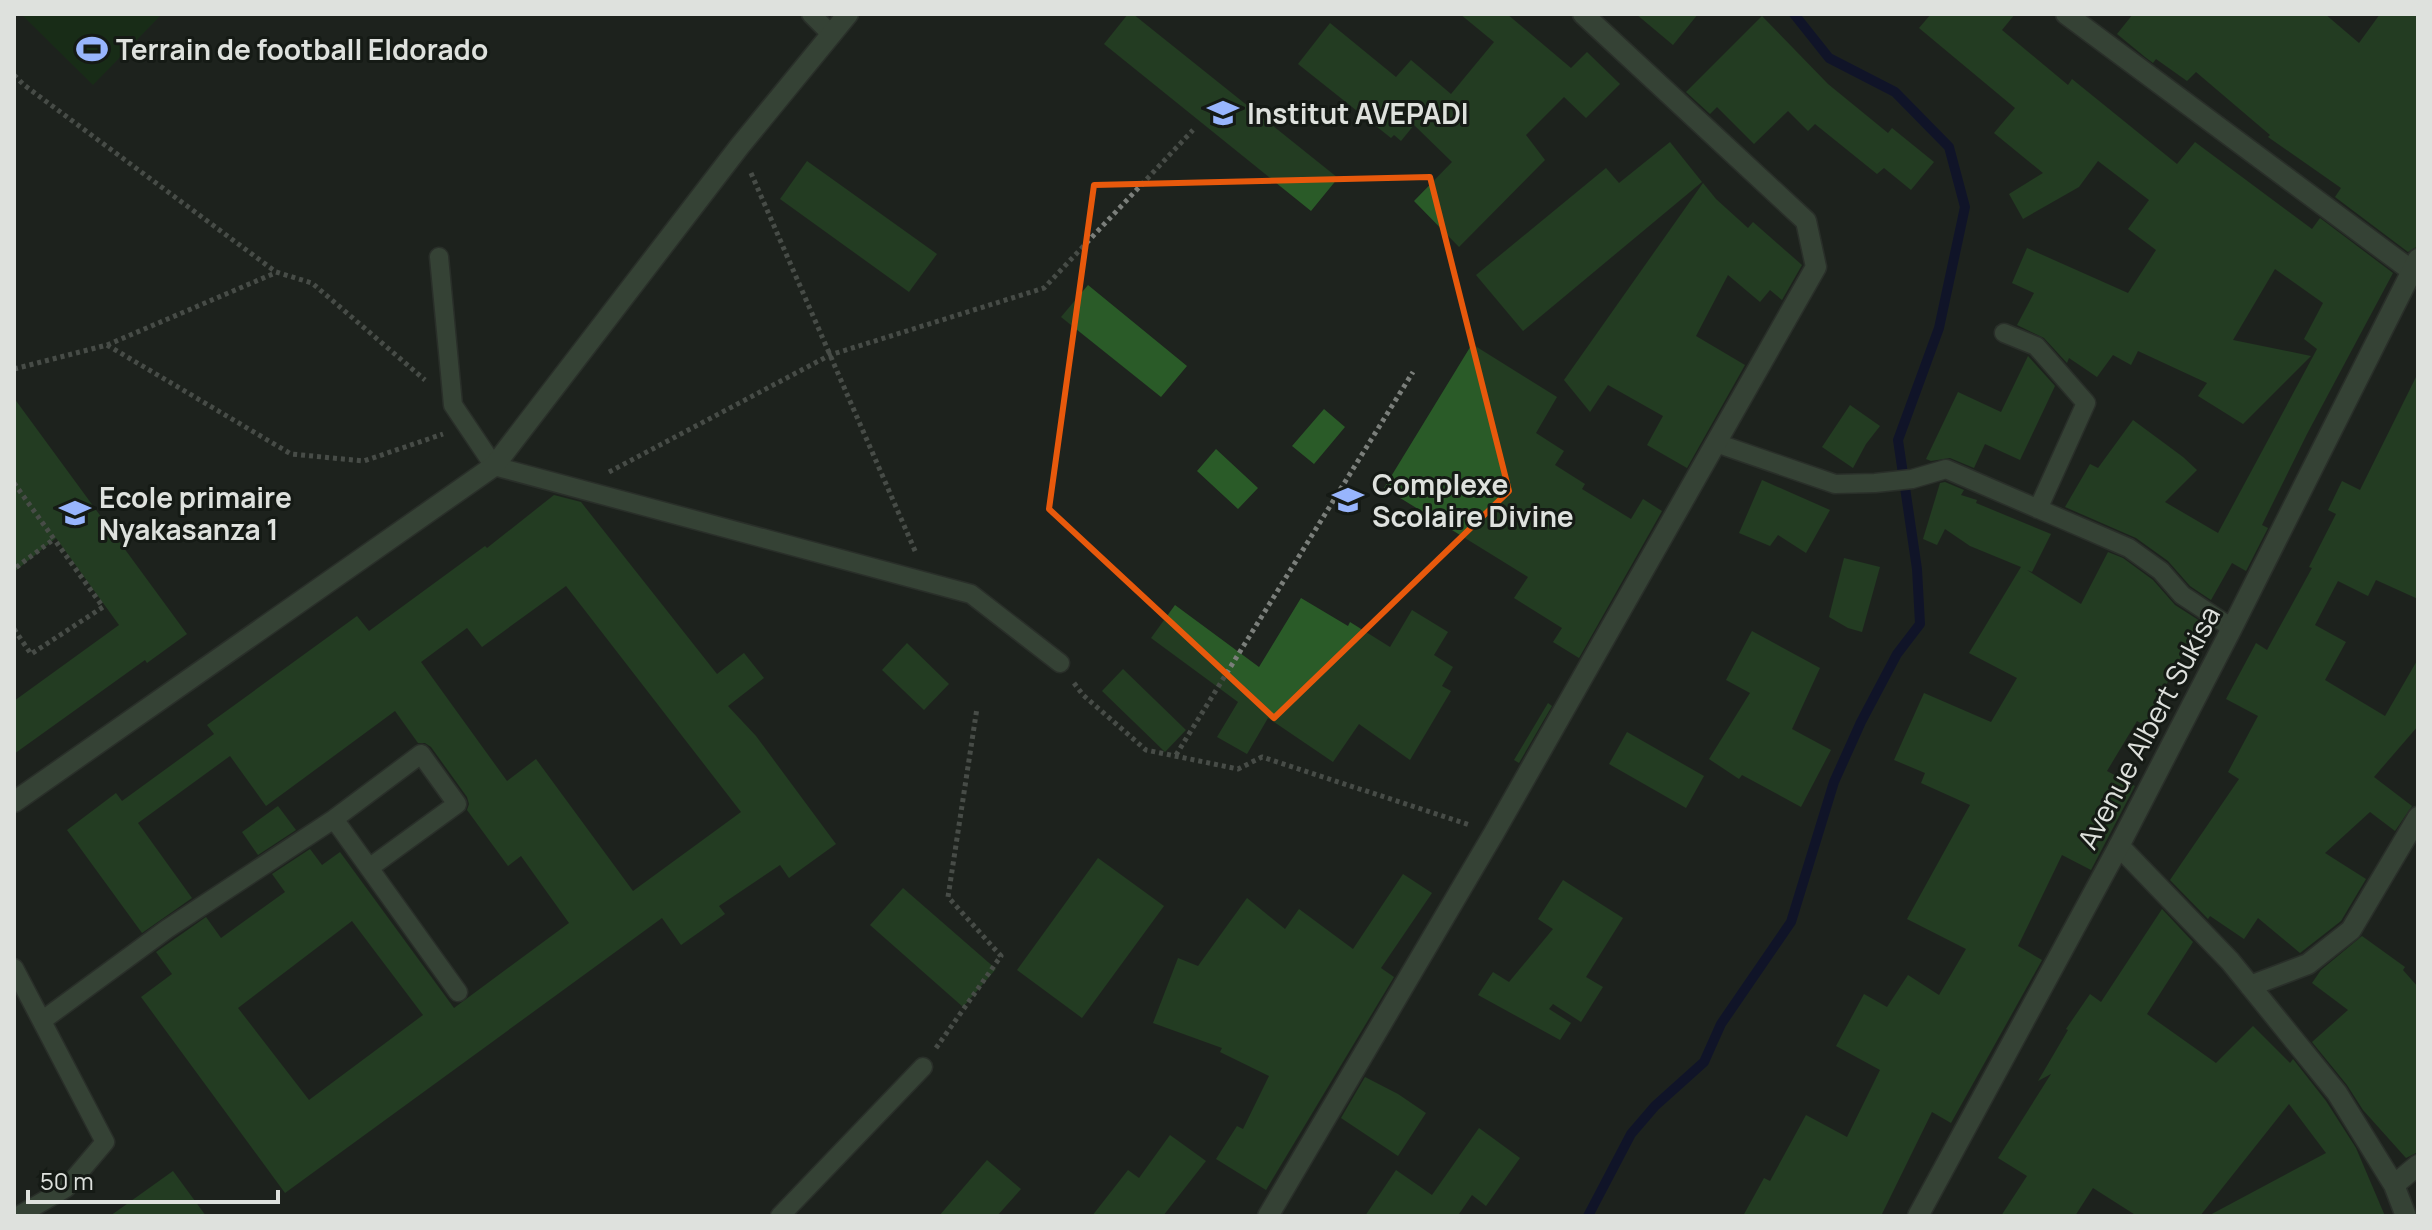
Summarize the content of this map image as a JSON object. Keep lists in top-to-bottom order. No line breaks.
{"streets":{"street":["Avenue Albert Sukisa"]},"places":{"sports":["Terrain de football Eldorado"],"school or university":["Institut AVEPADI","Complexe Scolaire Divine","Ecole primaire Nyakasanza 1"]},"scale_bar":"50 m"}
